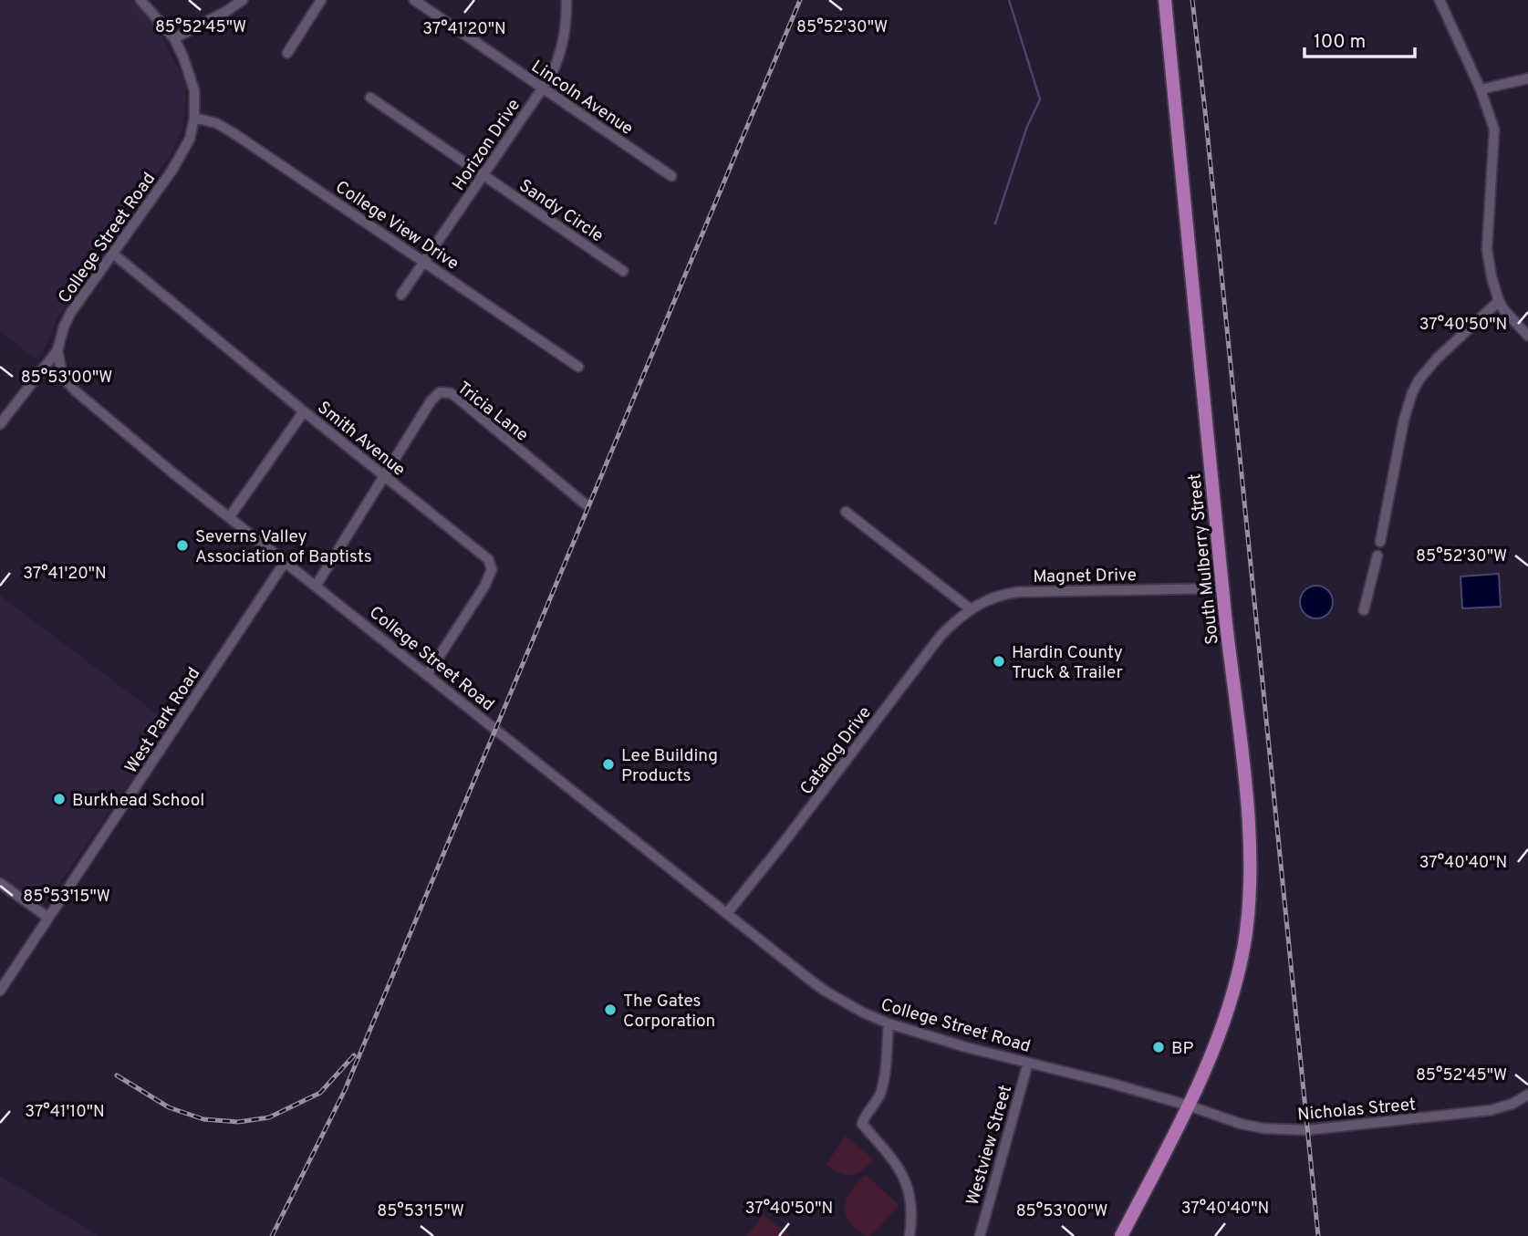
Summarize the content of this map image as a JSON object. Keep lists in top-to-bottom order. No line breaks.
{"streets":{"main road":["South Mulberry Street"],"street":["Lincoln Avenue","Horizon Drive","Sandy Circle","College View Drive","College Street Road","Tricia Lane","Smith Avenue","Magnet Drive","West Park Road","Catalog Drive","Nicholas Street","Westview Street"]},"crossings":[["Lincoln Avenue","Horizon Drive"],["Horizon Drive","Sandy Circle"],["Horizon Drive","College View Drive"],["College View Drive","College Street Road"],["College Street Road","Tricia Lane"],["College Street Road","Smith Avenue"],["College Street Road","South Mulberry Street"],["College Street Road","West Park Road"],["College Street Road","Catalog Drive"],["College Street Road","Nicholas Street"],["College Street Road","Westview Street"],["Tricia Lane","Smith Avenue"],["South Mulberry Street","Magnet Drive"],["South Mulberry Street","Nicholas Street"],["Magnet Drive","Catalog Drive"]],"places":["Severns Valley Association of Baptists","Hardin County Truck & Trailer","Lee Building Products","Burkhead School","The Gates Corporation","BP"],"scale_bar":"100 m","coordinates":["85°52'45\"W","85°52'30\"W","37°41'20\"N","37°40'50\"N","85°53'00\"W","37°40'40\"N","85°53'15\"W","37°41'10\"N"]}
